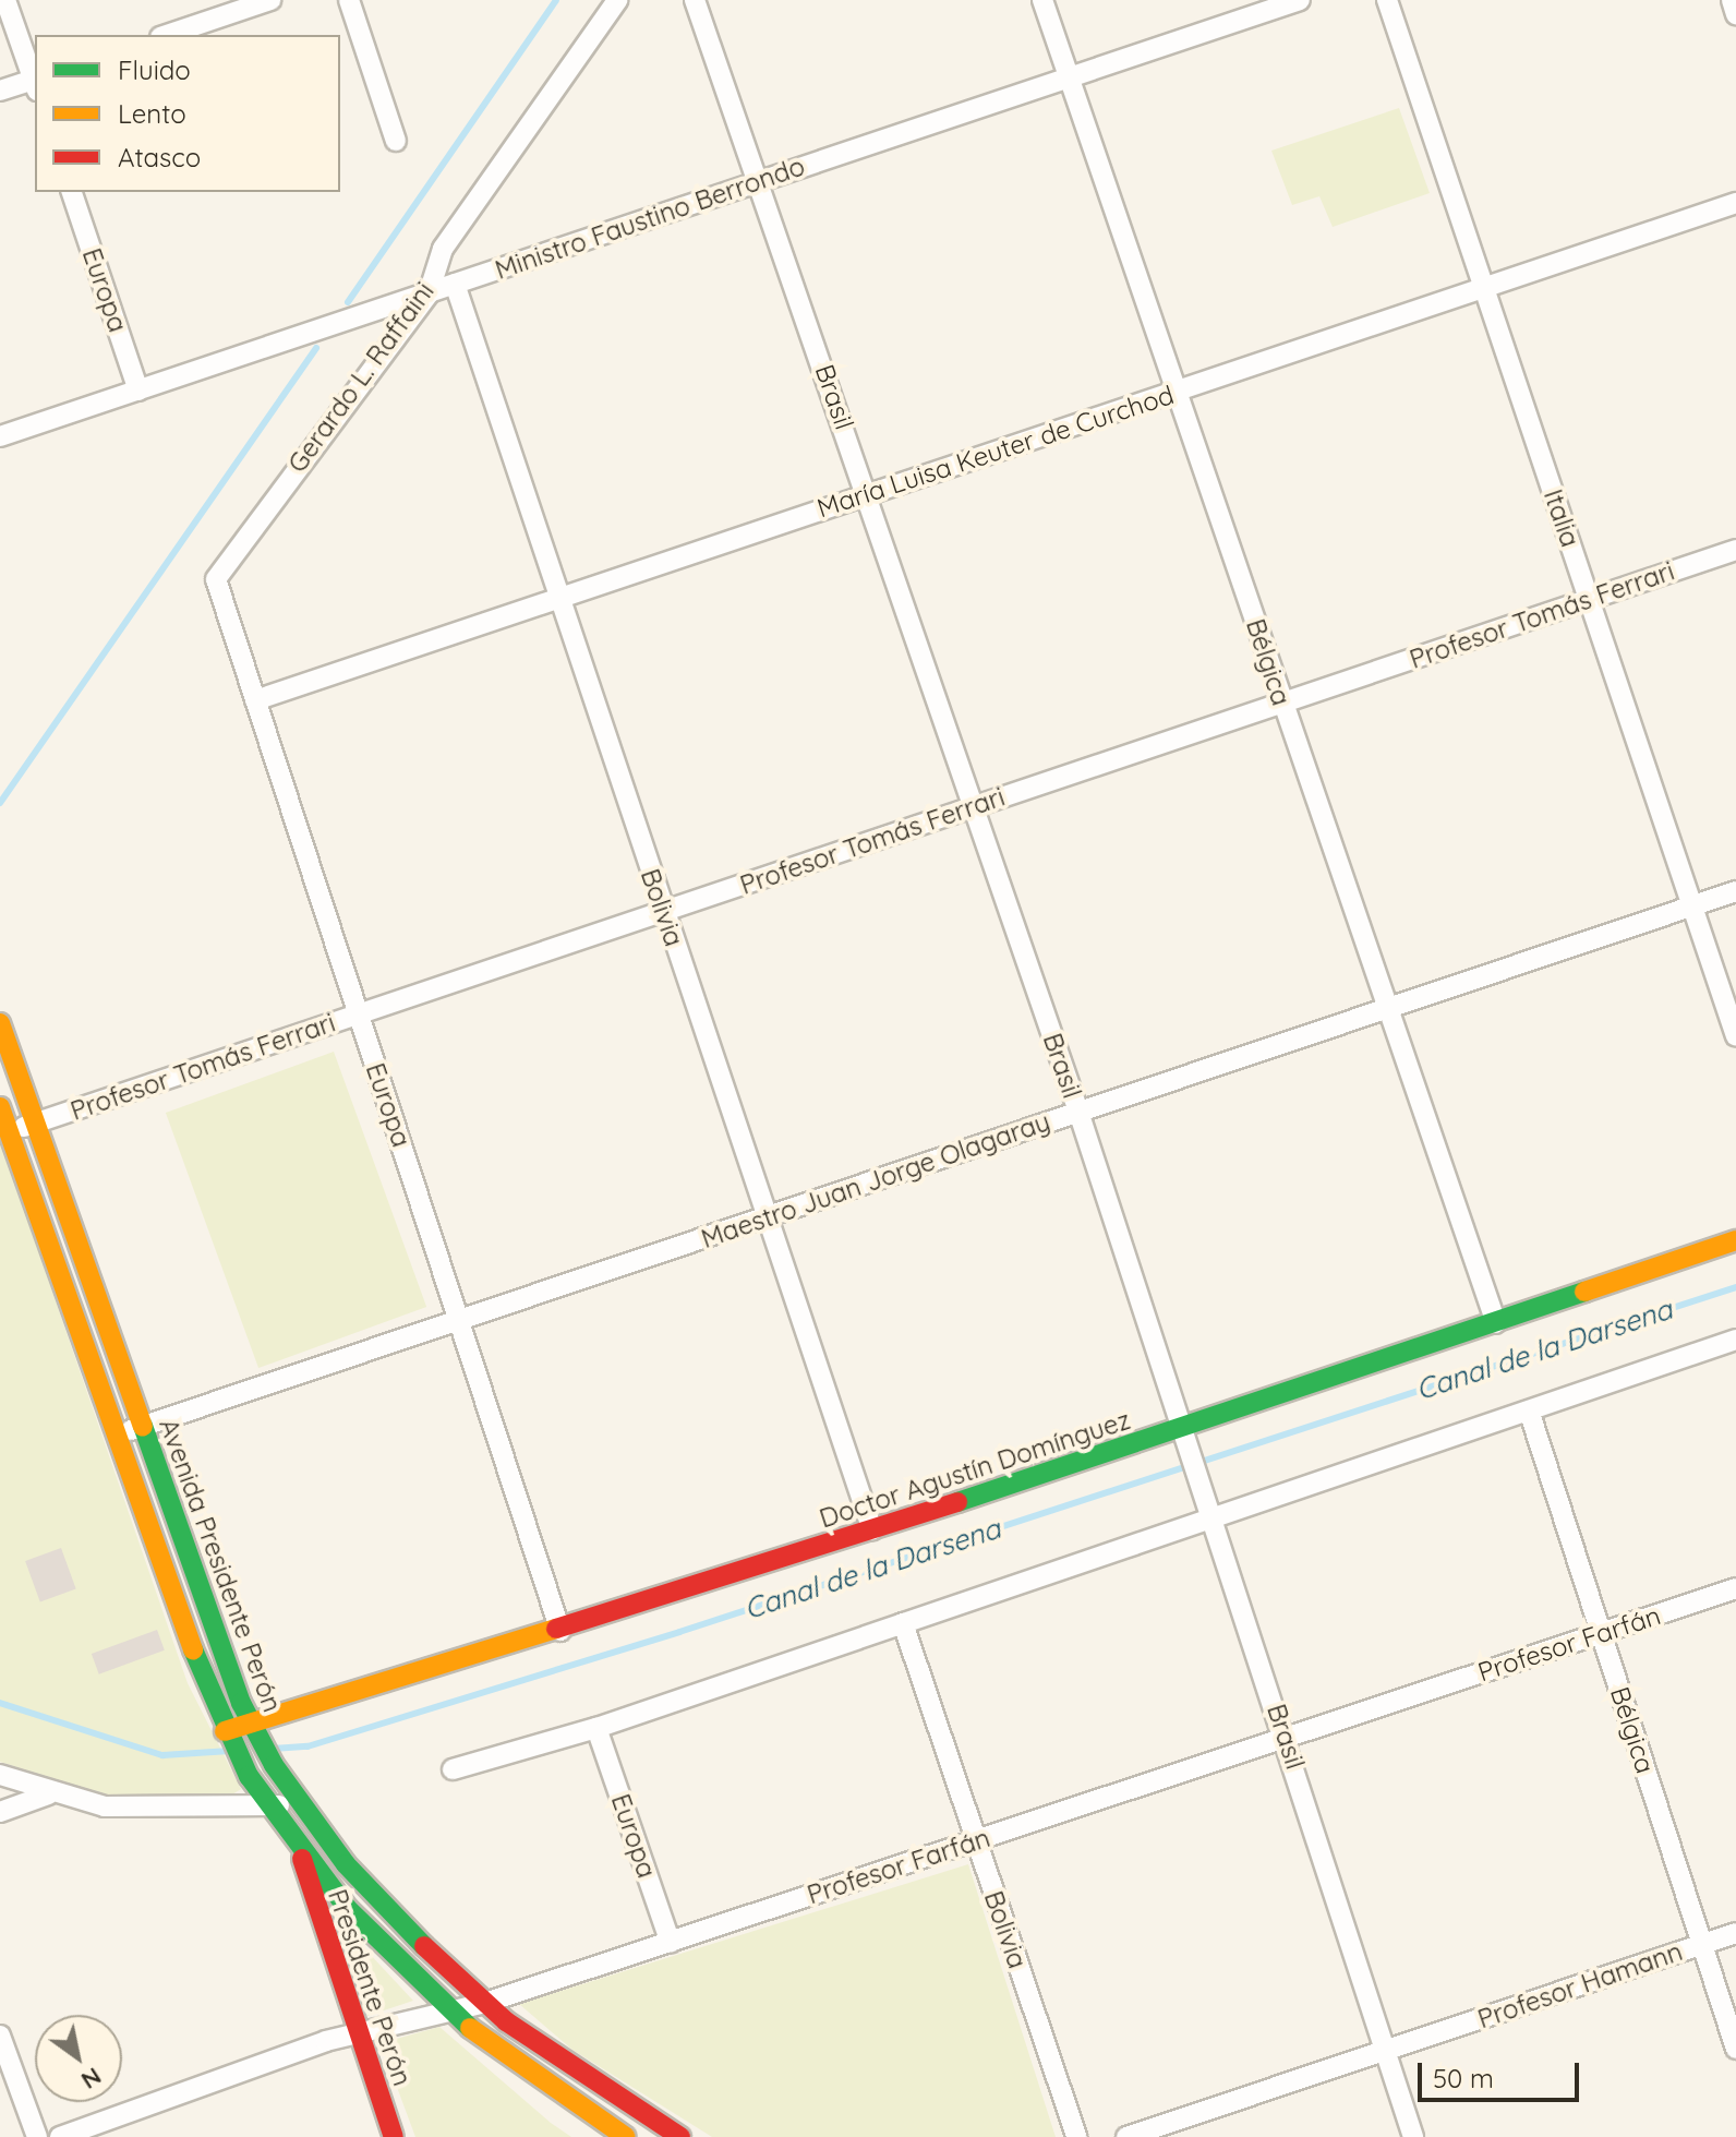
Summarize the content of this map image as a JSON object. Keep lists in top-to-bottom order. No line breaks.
{"streets":{"main road":["Doctor Agustín Domínguez","Avenida Presidente Perón","Presidente Perón"],"street":["Ministro Faustino Berrondo","Europa","Gerardo L. Raffaini","Brasil","María Luisa Keuter de Curchod","Italia","Profesor Tomás Ferrari","Bélgica","Bolivia","Maestro Juan Jorge Olagaray","Profesor Farfán","Profesor Hamann"]},"crossings":[["Ministro Faustino Berrondo","Europa"],["Ministro Faustino Berrondo","Gerardo L. Raffaini"],["Ministro Faustino Berrondo","Brasil"],["Ministro Faustino Berrondo","Bélgica"],["Ministro Faustino Berrondo","Bolivia"],["Europa","Gerardo L. Raffaini"],["Europa","María Luisa Keuter de Curchod"],["Europa","Profesor Tomás Ferrari"],["Europa","Maestro Juan Jorge Olagaray"],["Europa","Doctor Agustín Domínguez"],["Europa","Profesor Farfán"],["Brasil","María Luisa Keuter de Curchod"],["Brasil","Profesor Tomás Ferrari"],["Brasil","Maestro Juan Jorge Olagaray"],["Brasil","Doctor Agustín Domínguez"],["Brasil","Profesor Farfán"],["Brasil","Profesor Hamann"],["María Luisa Keuter de Curchod","Italia"],["María Luisa Keuter de Curchod","Bélgica"],["María Luisa Keuter de Curchod","Bolivia"],["Italia","Profesor Tomás Ferrari"],["Italia","Maestro Juan Jorge Olagaray"],["Profesor Tomás Ferrari","Bélgica"],["Profesor Tomás Ferrari","Bolivia"],["Profesor Tomás Ferrari","Avenida Presidente Perón"],["Bélgica","Maestro Juan Jorge Olagaray"],["Bélgica","Doctor Agustín Domínguez"],["Bélgica","Profesor Farfán"],["Bélgica","Profesor Hamann"],["Bolivia","Maestro Juan Jorge Olagaray"],["Bolivia","Doctor Agustín Domínguez"],["Bolivia","Profesor Farfán"],["Maestro Juan Jorge Olagaray","Avenida Presidente Perón"],["Doctor Agustín Domínguez","Avenida Presidente Perón"],["Avenida Presidente Perón","Presidente Perón"],["Profesor Farfán","Presidente Perón"]],"water":["Canal de la Darsena"],"legend":["Fluido","Lento","Atasco"],"scale_bar":"50 m","north":"bottom right"}
